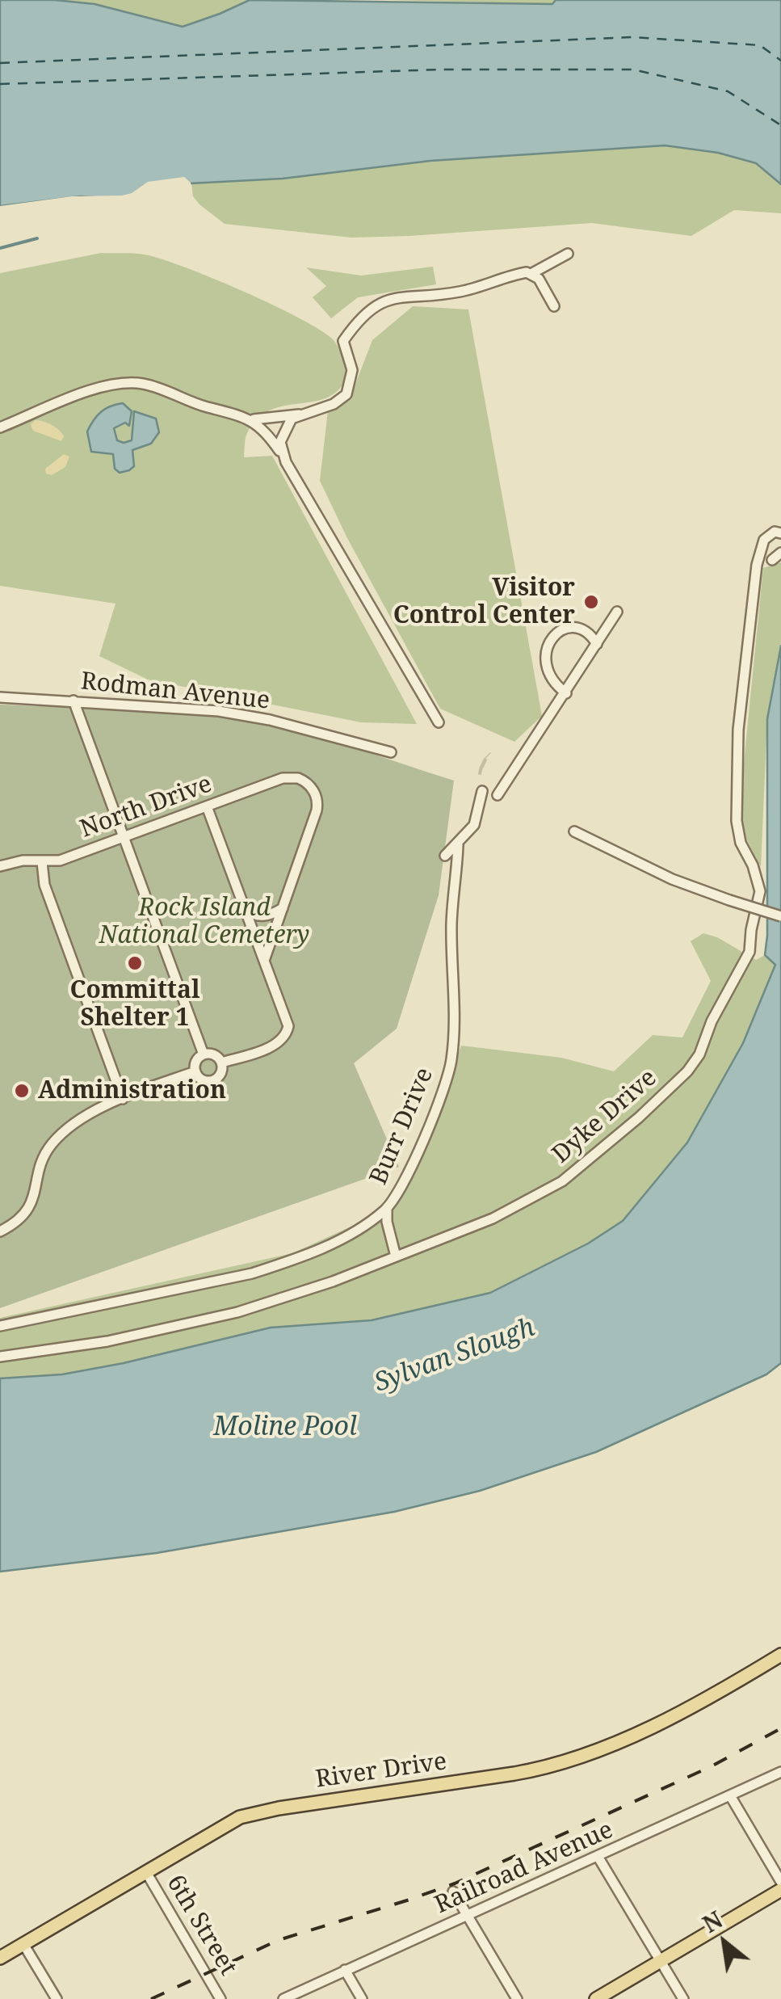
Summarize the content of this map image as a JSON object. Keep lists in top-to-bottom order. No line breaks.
{"streets":{"main road":["River Drive"],"street":["Rodman Avenue","North Drive","Dyke Drive","Burr Drive","Railroad Avenue","6th Street"]},"crossings":[["River Drive","6th Street"]],"water":["Sylvan Slough","Moline Pool"],"parks":["Rock Island National Cemetery"],"places":["Visitor Control Center","Committal Shelter 1","Administration"],"north":"top left"}
